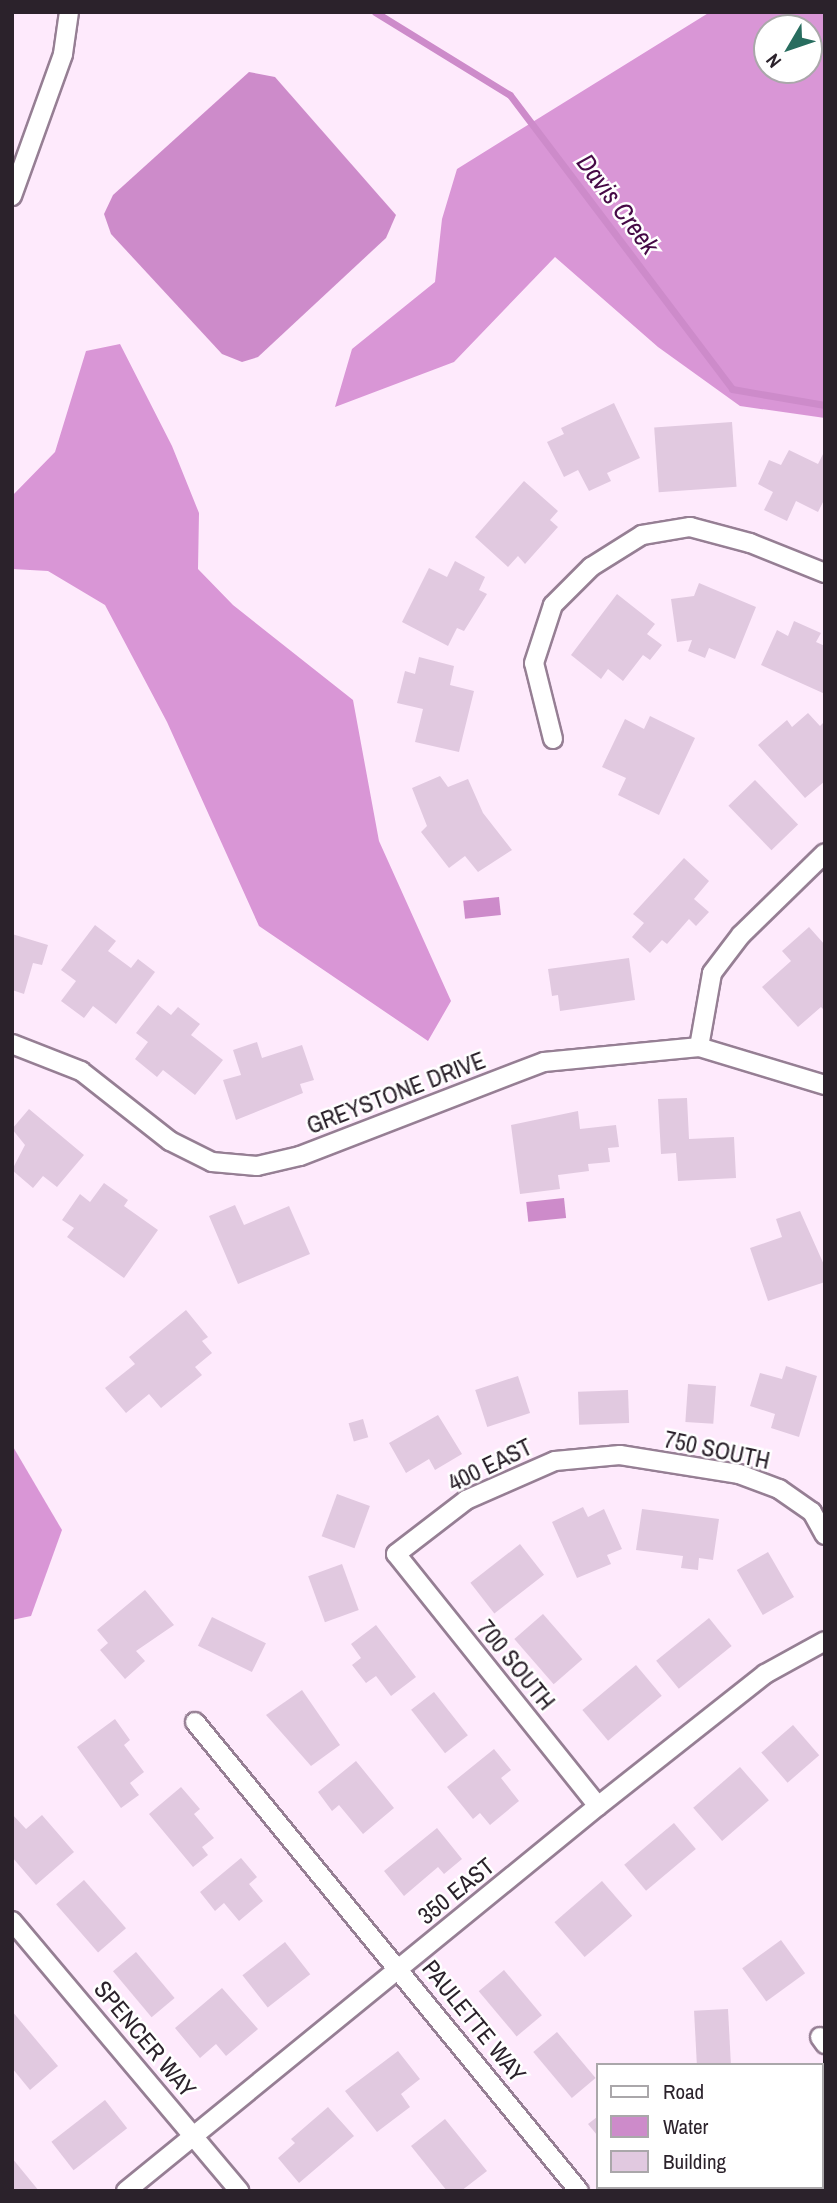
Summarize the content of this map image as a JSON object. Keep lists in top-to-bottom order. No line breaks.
{"streets":{"street":["GREYSTONE DRIVE","750 SOUTH","400 EAST","700 SOUTH","350 EAST","PAULETTE WAY","SPENCER WAY"]},"crossings":[["750 SOUTH","400 EAST"],["400 EAST","700 SOUTH"],["700 SOUTH","350 EAST"],["350 EAST","PAULETTE WAY"],["350 EAST","SPENCER WAY"]],"water":["Davis Creek"],"legend":["Road","Water","Building"],"north":"bottom left"}
